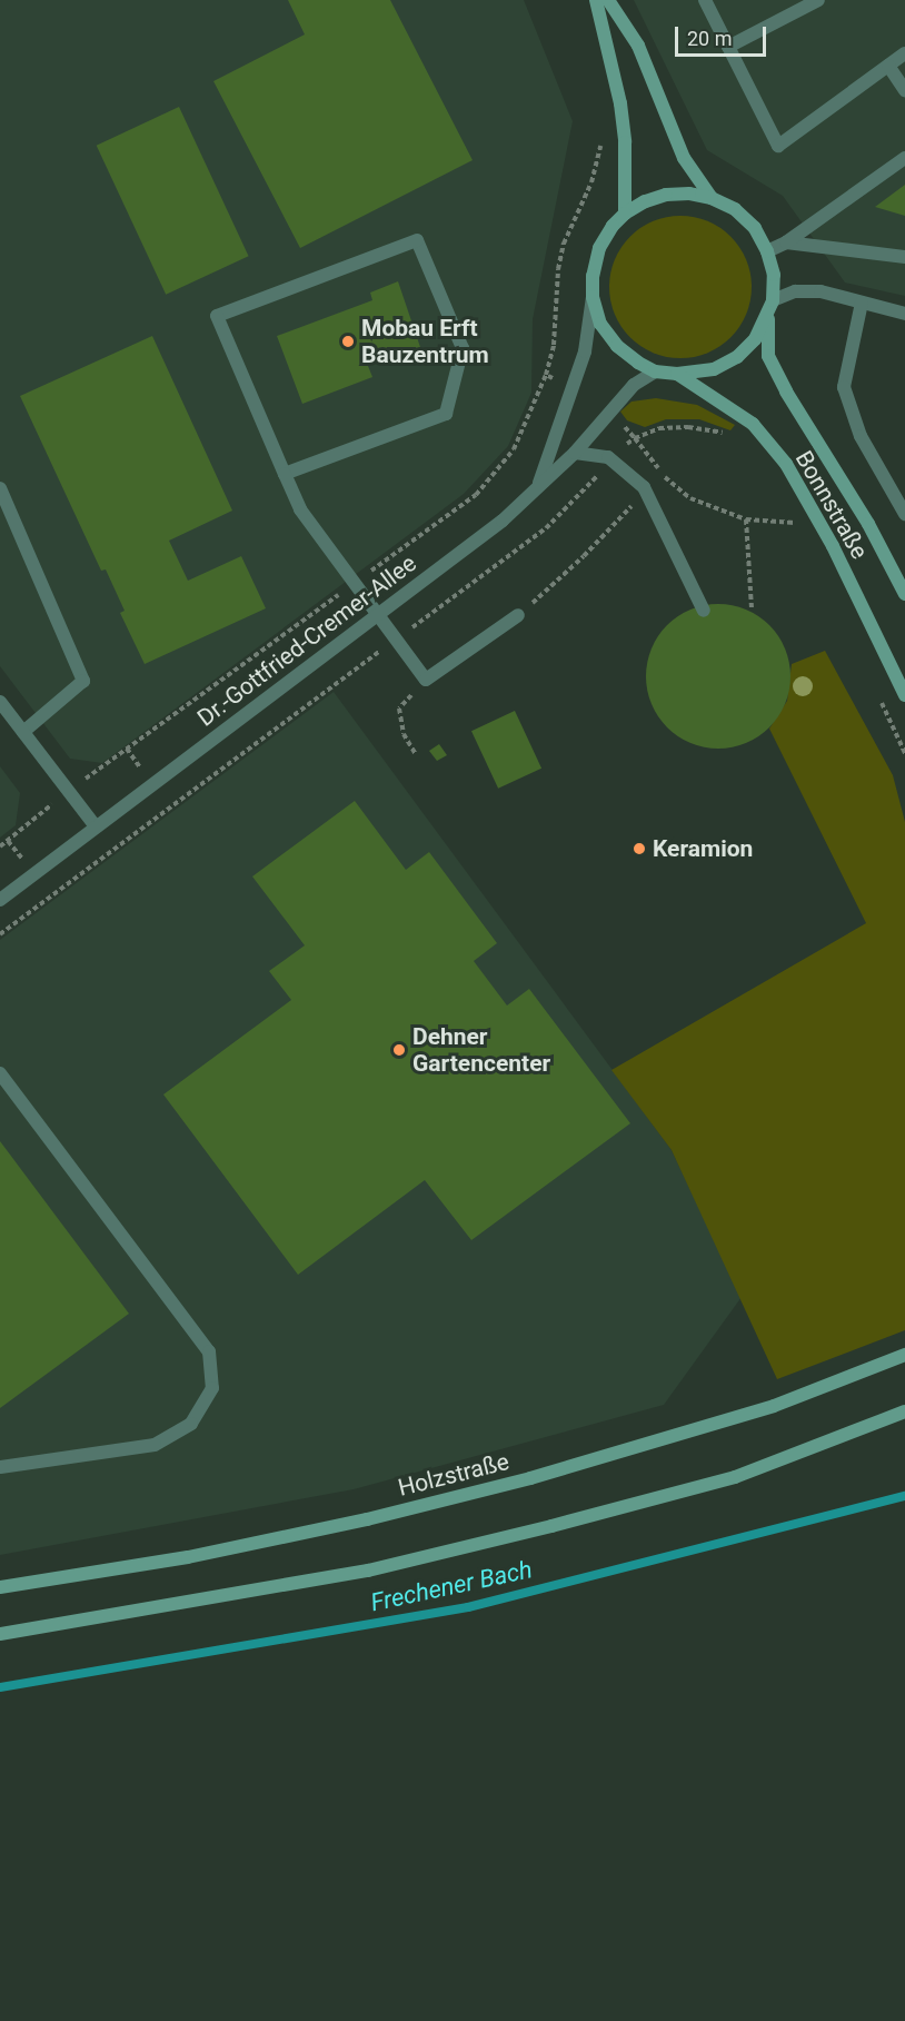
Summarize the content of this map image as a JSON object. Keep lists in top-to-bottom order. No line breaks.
{"streets":{"main road":["Bonnstraße","Holzstraße"],"street":["Dr.-Gottfried-Cremer-Allee"]},"crossings":[["Bonnstraße","Dr.-Gottfried-Cremer-Allee"]],"water":["Frechener Bach"],"places":["Mobau Erft Bauzentrum","Keramion","Dehner Gartencenter"],"scale_bar":"20 m"}
